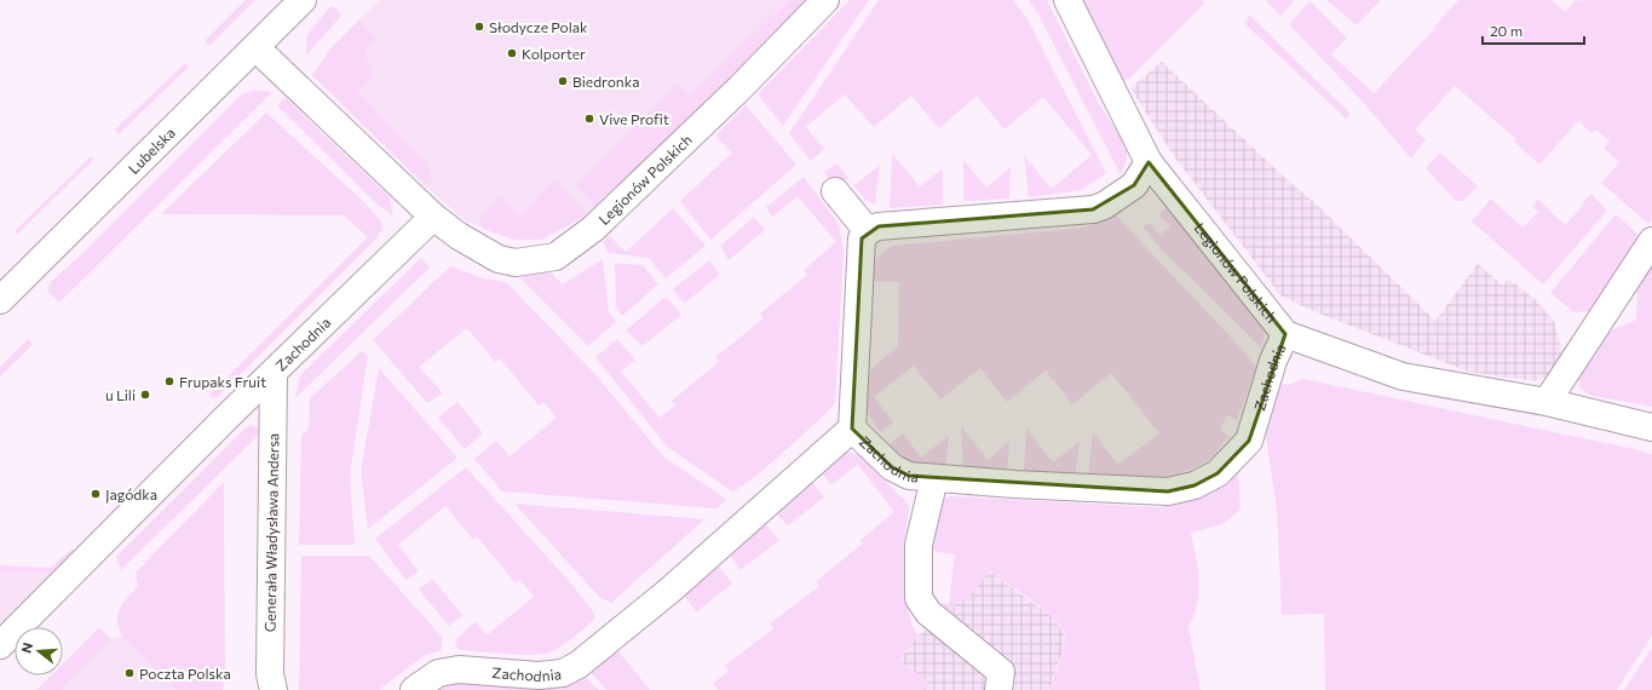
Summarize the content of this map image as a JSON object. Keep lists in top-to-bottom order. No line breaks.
{"streets":{"street":["Lubelska","Legionów Polskich","Zachodnia","Generała Władysława Andersa"]},"crossings":[["Legionów Polskich","Zachodnia"],["Zachodnia","Generała Władysława Andersa"]],"places":["Słodycze Polak","Kolporter","Biedronka","Vive Profit","Frupaks Fruit","u Lili","Jagódka","Poczta Polska"],"scale_bar":"20 m","north":"left"}
